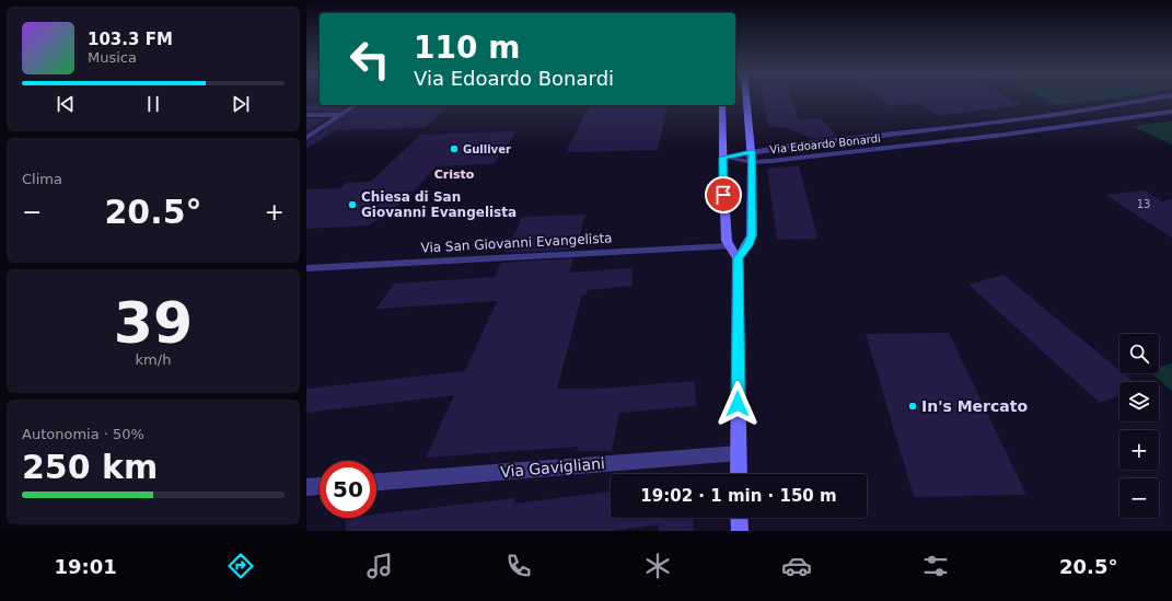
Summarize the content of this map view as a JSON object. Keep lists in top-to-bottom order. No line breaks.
{"streets":{"street":["Via Edoardo Bonardi","Via San Giovanni Evangelista","Via Gavigliani"]},"districts":["Cristo"],"places":["Gulliver","Chiesa di San Giovanni Evangelista","In's Mercato"],"house_numbers":["13"],"page":{"turn":["110 m","Via Edoardo Bonardi"],"song":["103.3 FM","Musica"],"tile":["Clima",["39","km/h"],["Autonomia · 50%","250 km"]],"heat":["−","20.5°","+"],"map_buttons":["+","−"],"limit":"50","trip":"19:02 · 1 min · 150 m","tabs":["19:01","20.5°"]}}
